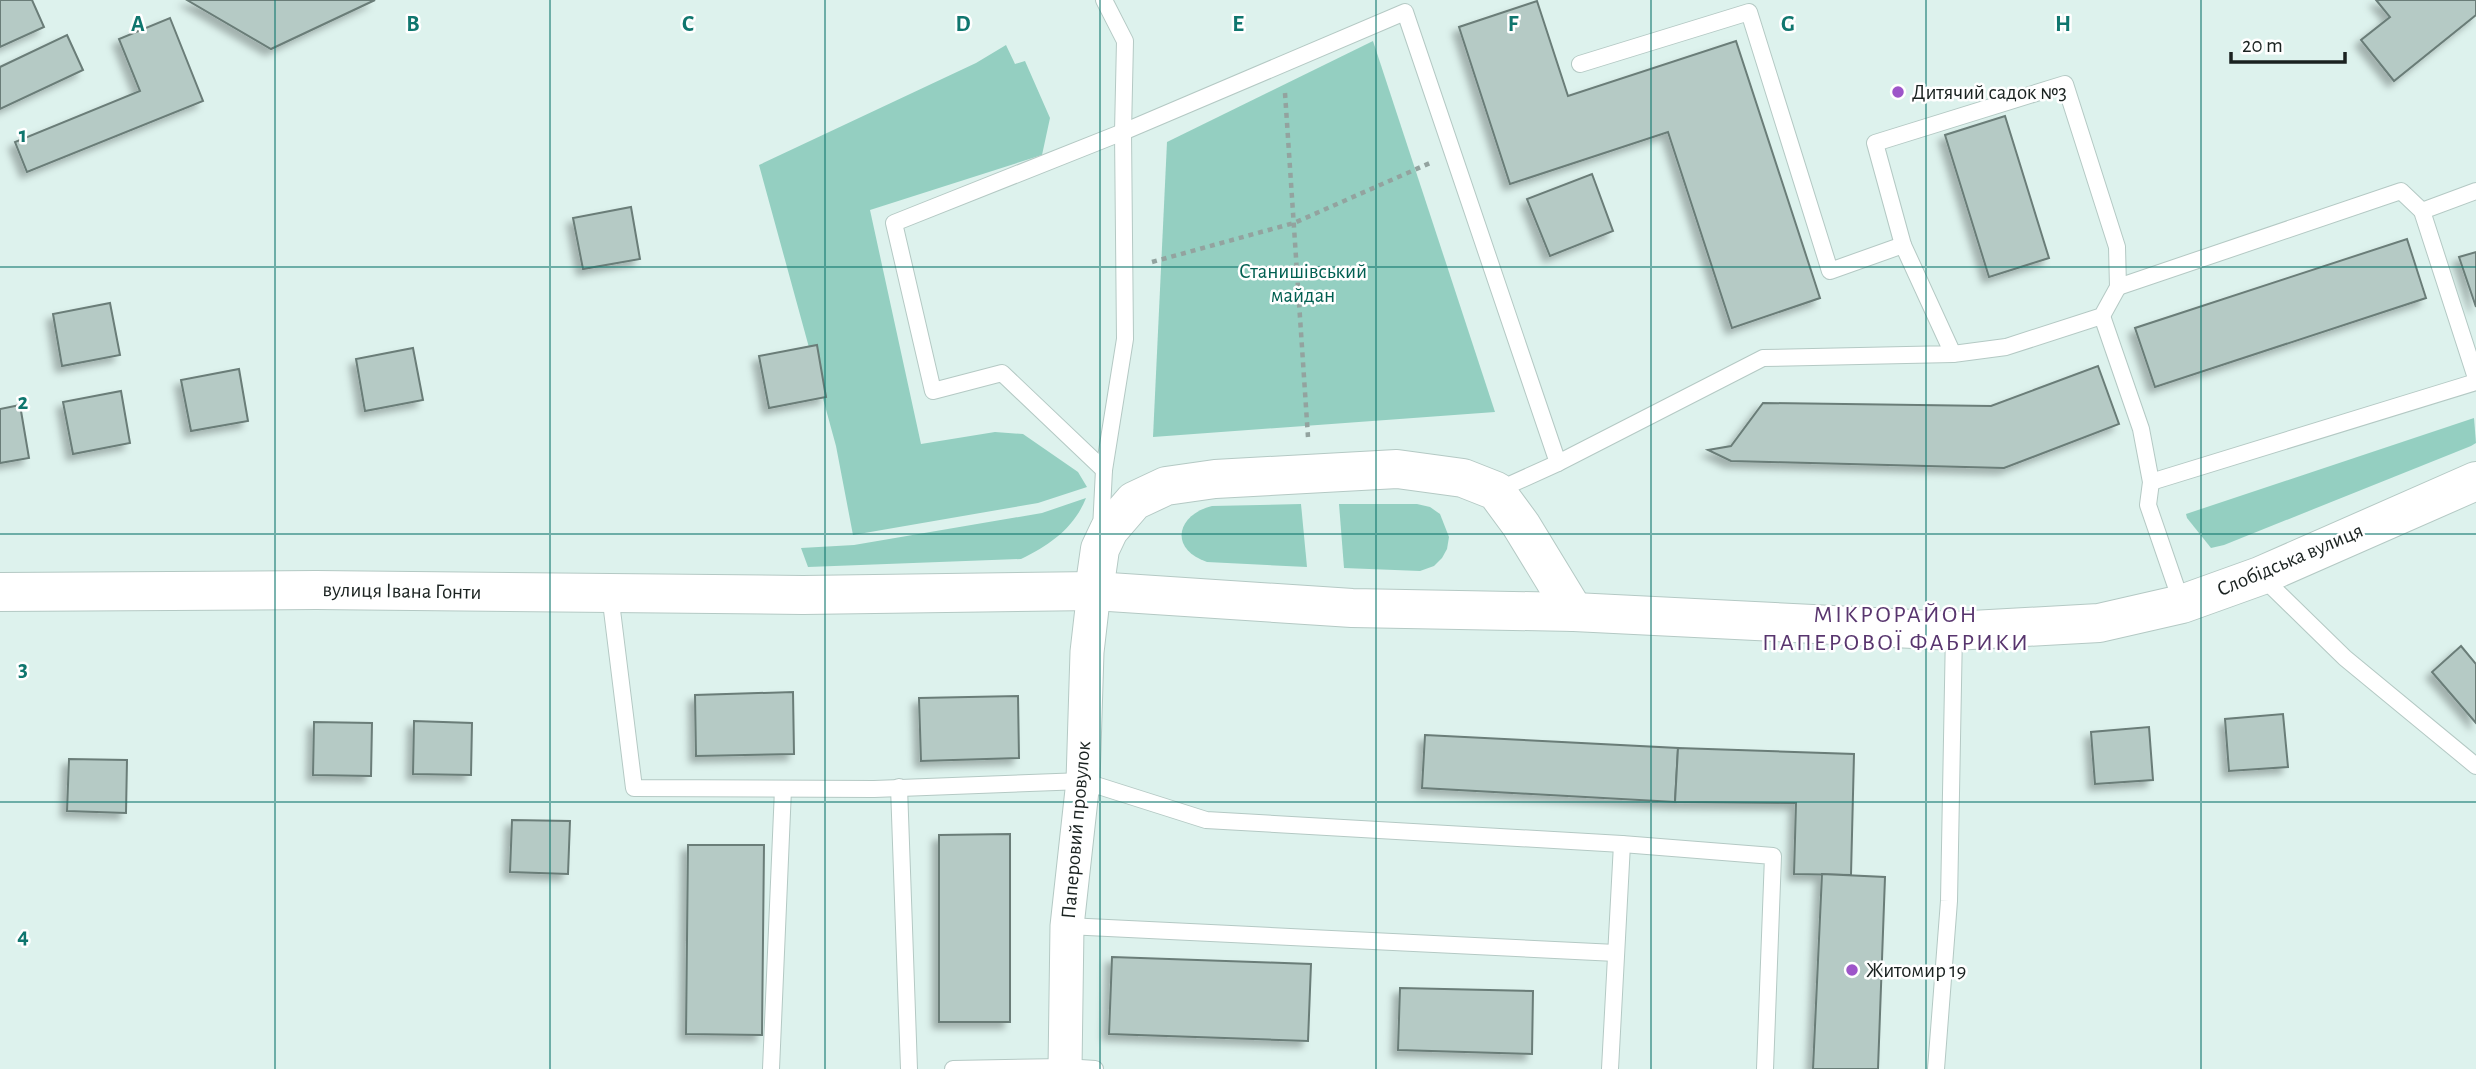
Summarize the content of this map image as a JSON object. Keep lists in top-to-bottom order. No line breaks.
{"streets":{"street":["Слобідська вулиця","вулиця Івана Гонти","Паперовий провулок"]},"crossings":[["вулиця Івана Гонти","Паперовий провулок"]],"districts":["МІКРОРАЙОН ПАПЕРОВОЇ ФАБРИКИ"],"parks":["Станишівський майдан"],"places":["Дитячий садок №3","Житомир 19"],"scale_bar":"20 m","grid":{"columns":["A","B","C","D","E","F","G","H"],"rows":["1","2","3","4"]}}
